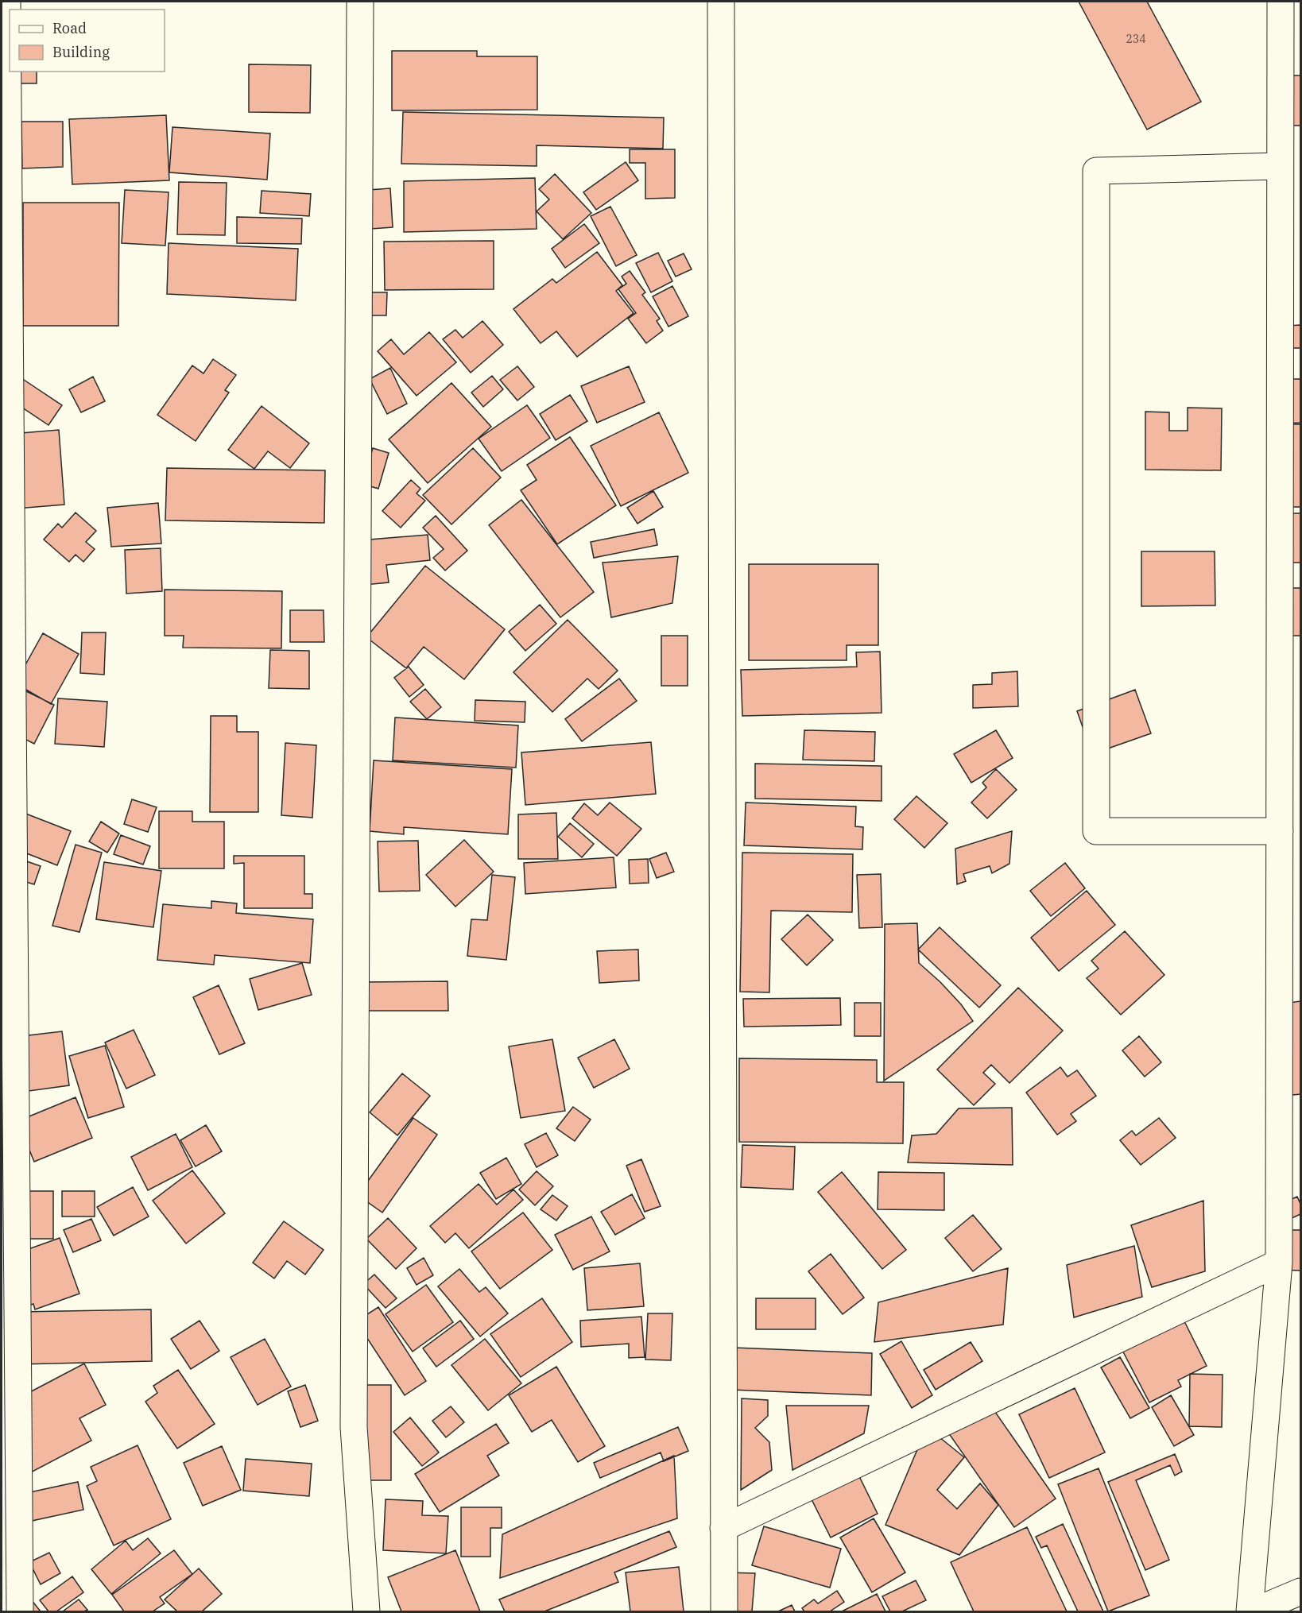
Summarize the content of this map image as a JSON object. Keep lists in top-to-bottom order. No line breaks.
{"house_numbers":["234"],"legend":["Road","Building"]}
